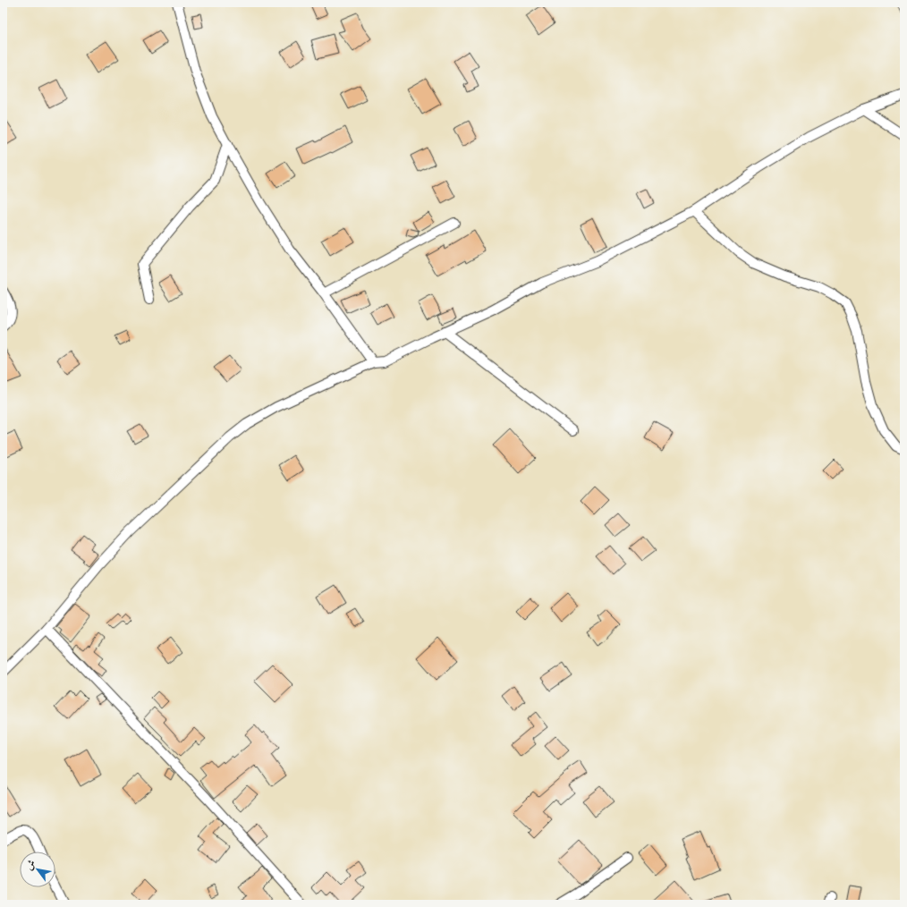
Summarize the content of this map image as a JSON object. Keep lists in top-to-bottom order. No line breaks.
{"north":"top left"}
